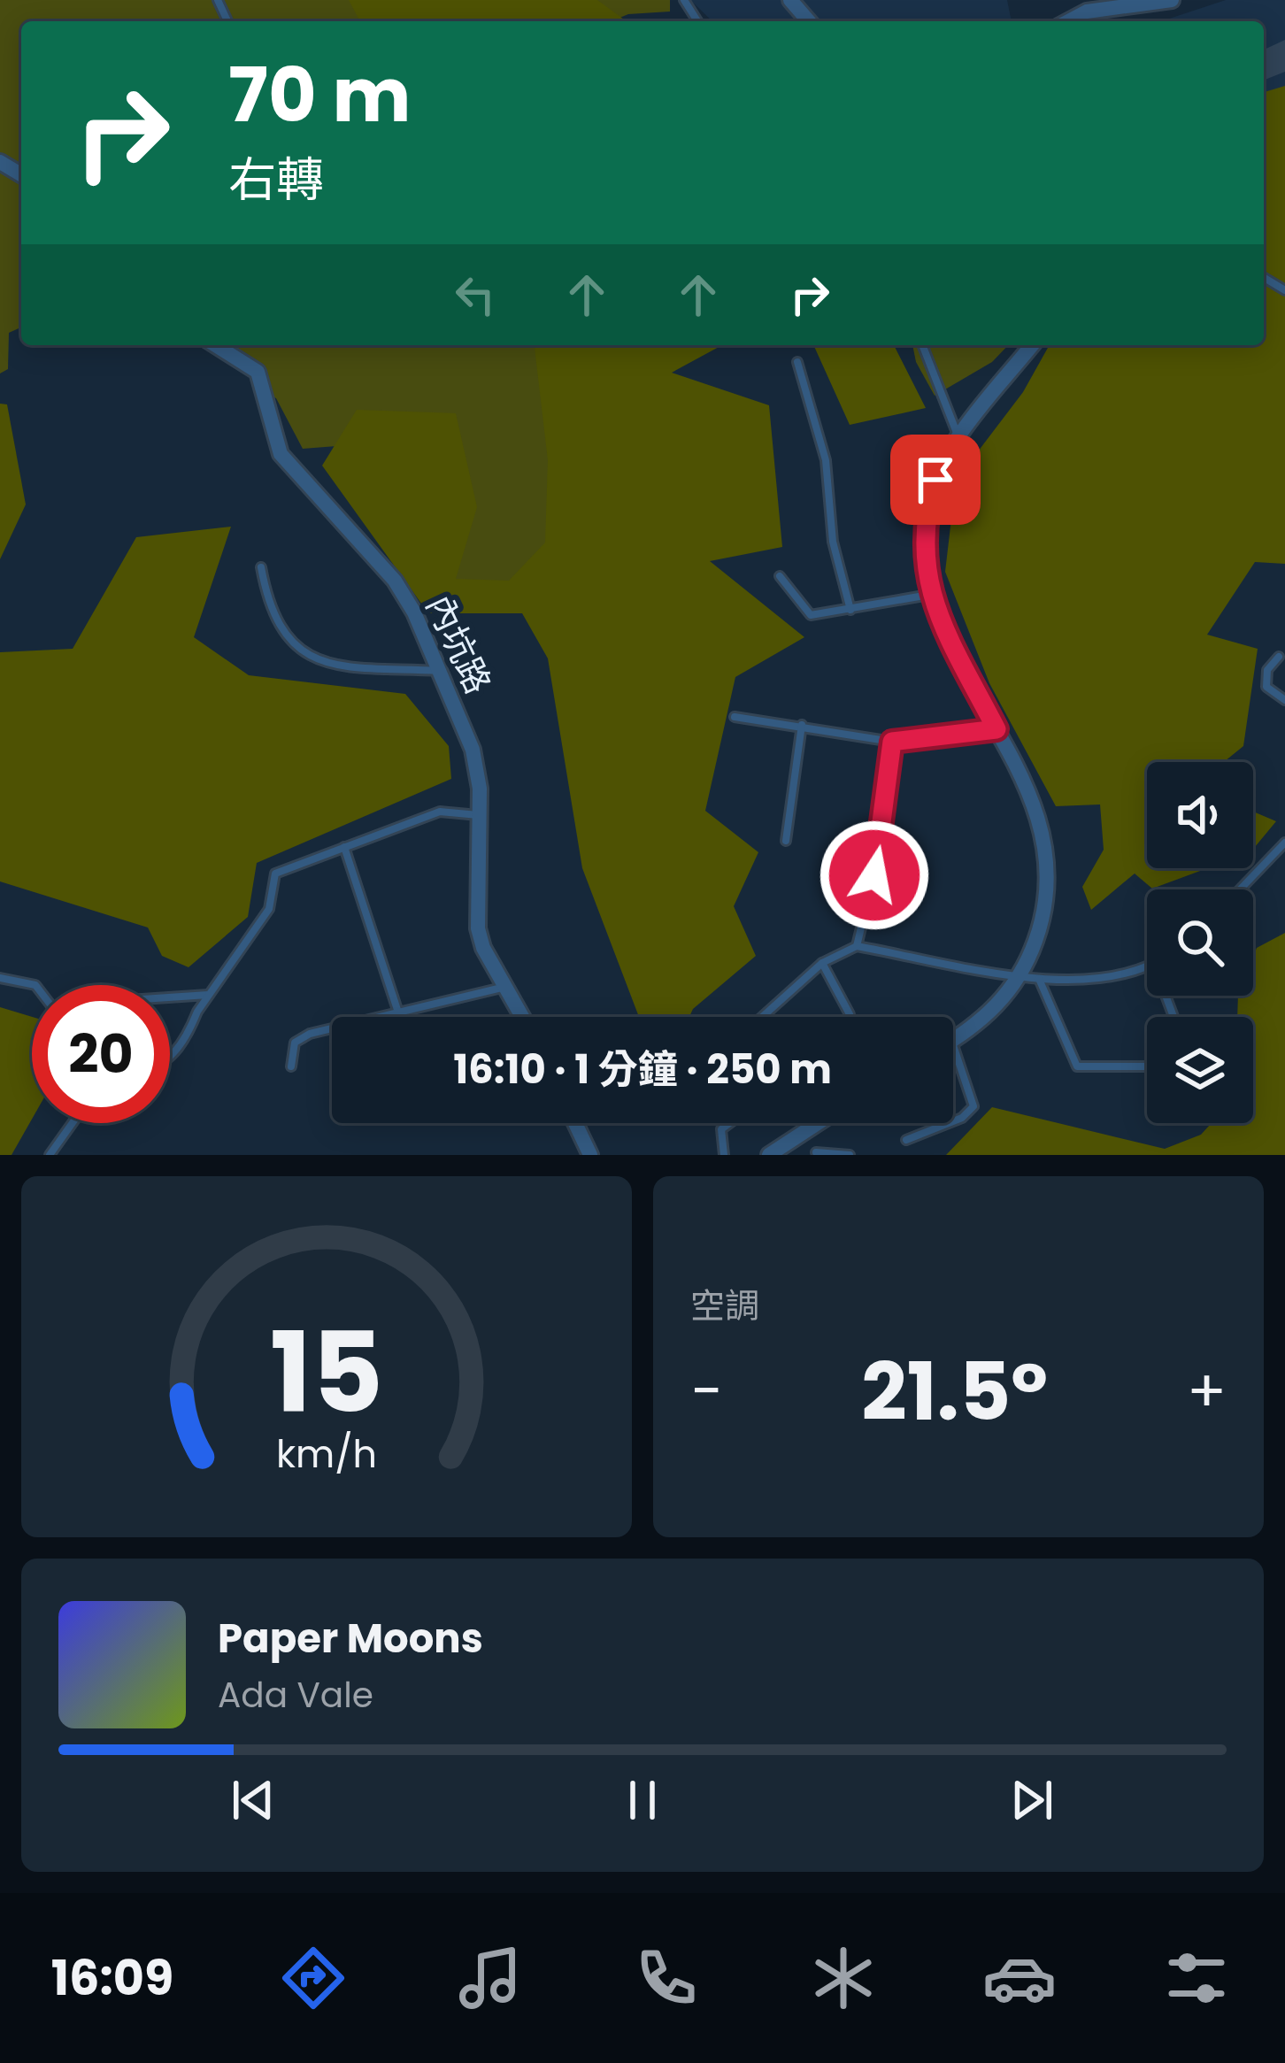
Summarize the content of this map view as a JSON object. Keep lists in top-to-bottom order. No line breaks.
{"streets":{"street":["內坑路"]},"page":{"turn":["70 m","右轉"],"limit":"20","trip":"16:10 · 1 分鐘 · 250 m","tile":"空調","heat":["−","21.5°","+"],"song":["Paper Moons","Ada Vale"],"tabs":"16:09","gauge":["15","km/h"]}}
